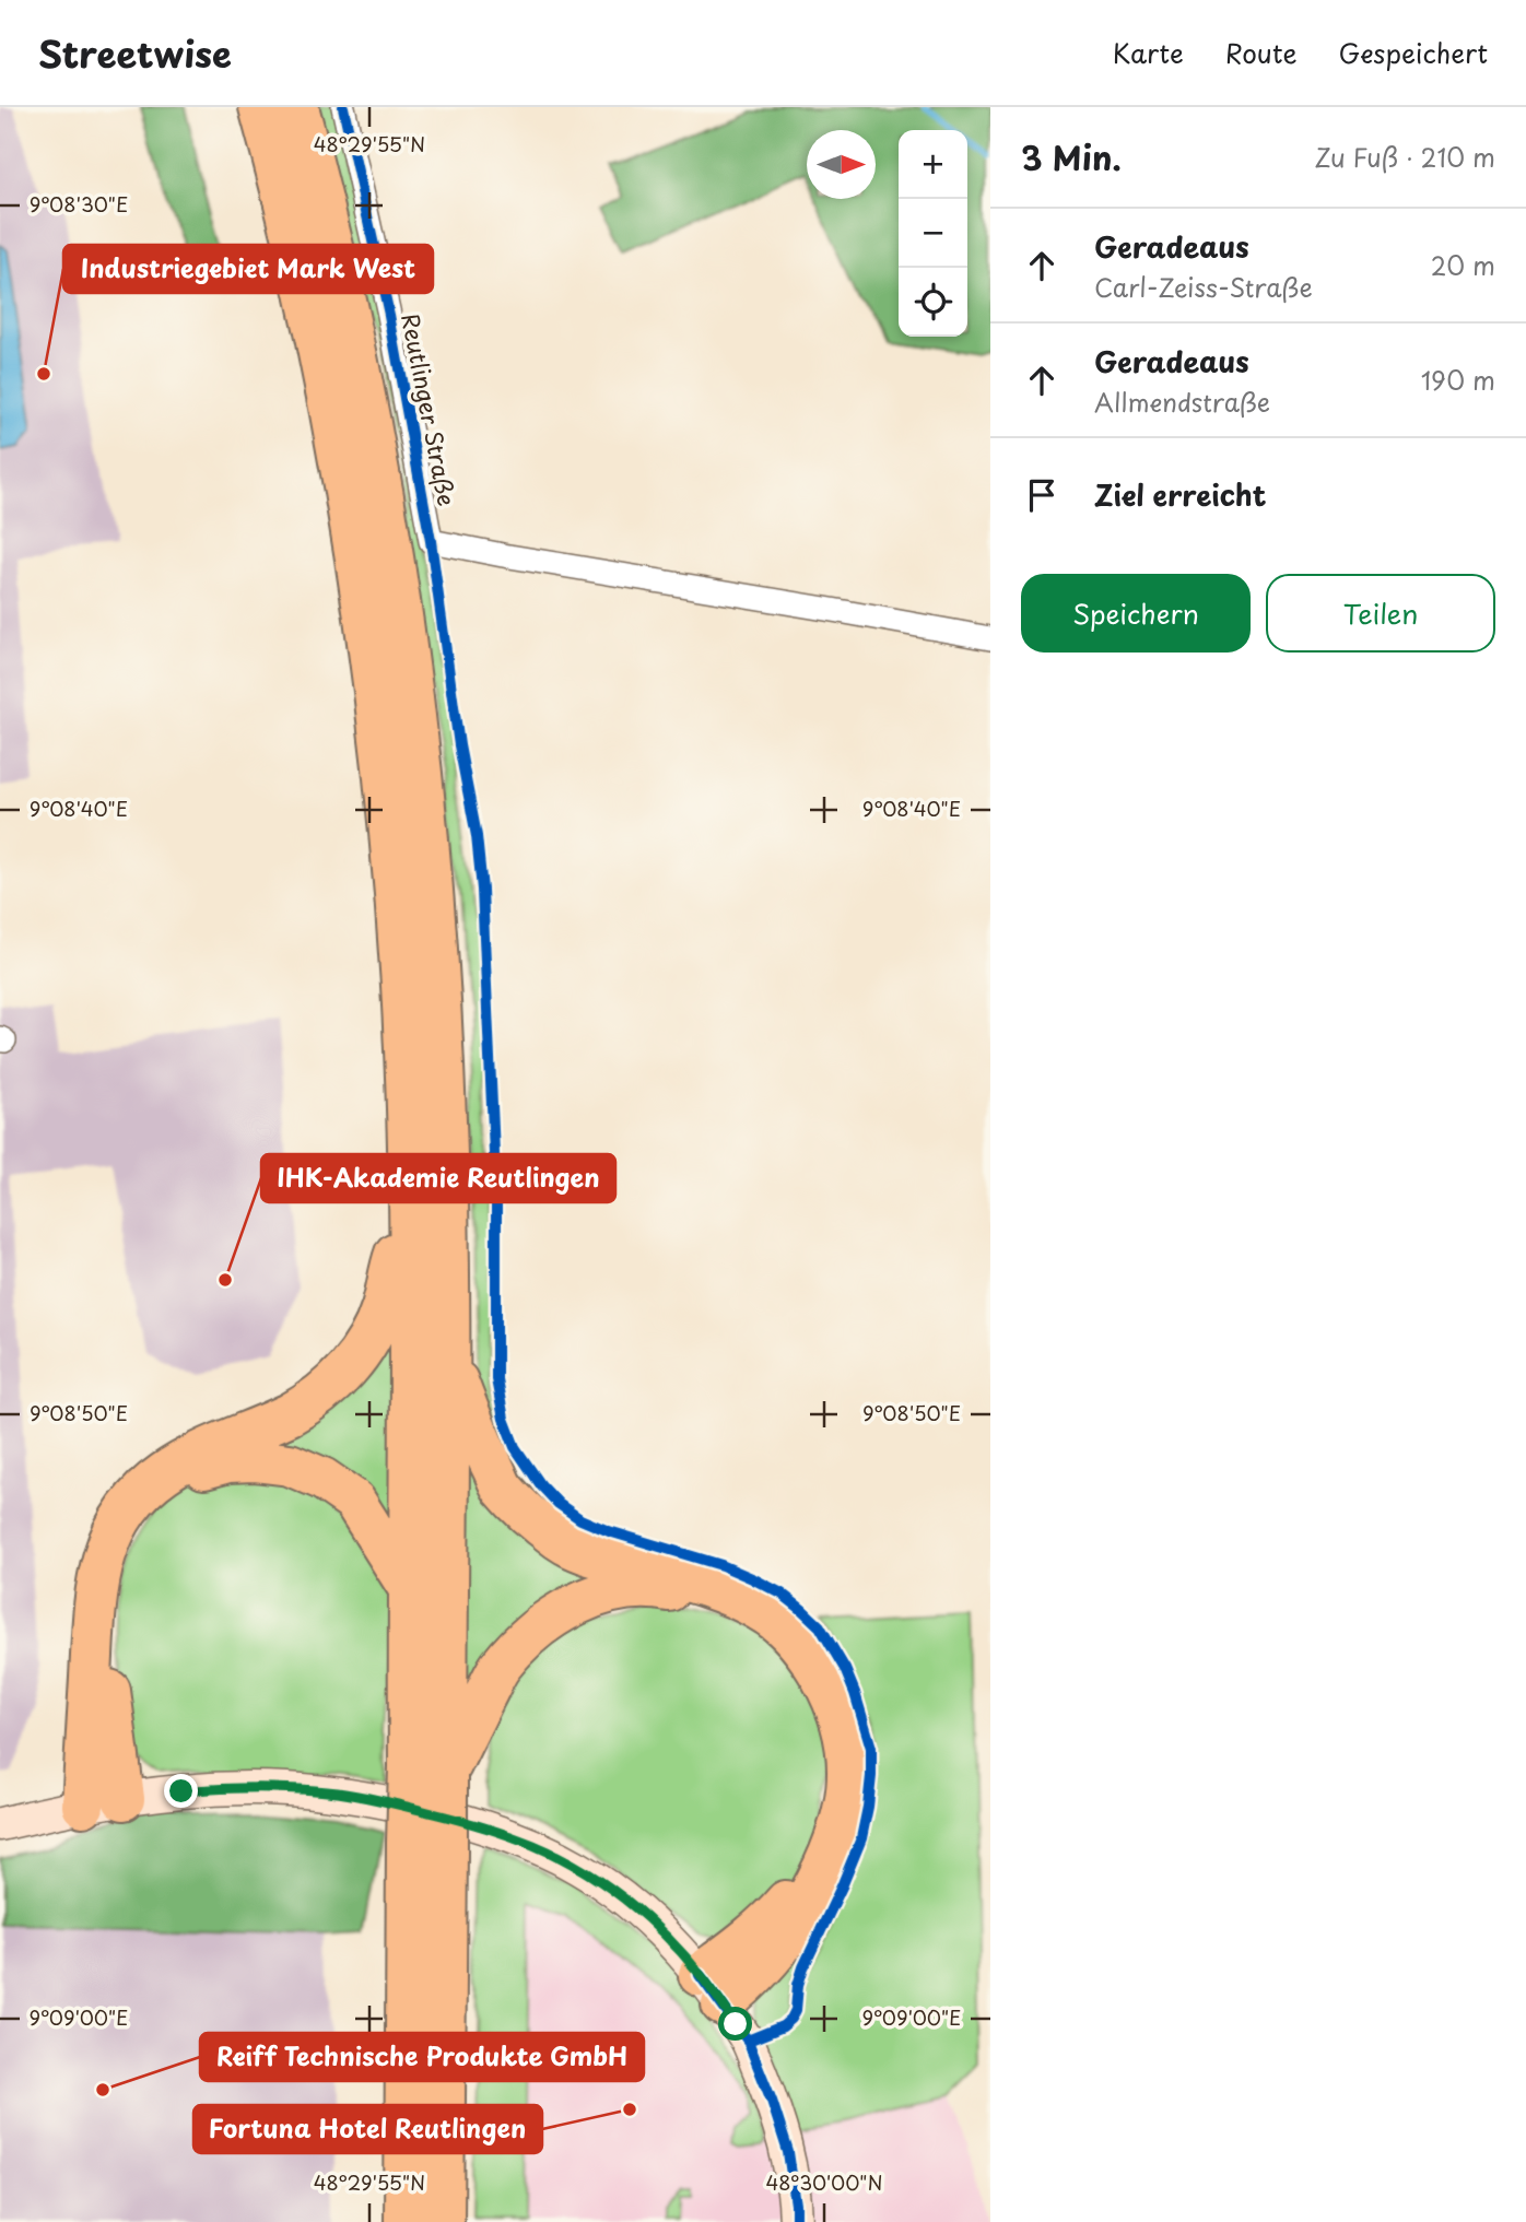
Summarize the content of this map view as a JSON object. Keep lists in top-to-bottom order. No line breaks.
{"streets":{"street":["Reutlinger Straße"]},"places":["Industriegebiet Mark West","IHK-Akademie Reutlingen","Reiff Technische Produkte GmbH","Fortuna Hotel Reutlingen"],"north":"right","page":{"header":"Streetwise","nav":["Karte","Route","Gespeichert"],"heading":["3 Min.","Zu Fuß · 210 m"],"map_buttons":["+","−"],"list":[["Geradeaus","Carl-Zeiss-Straße","20 m"],["Geradeaus","Allmendstraße","190 m"],"Ziel erreicht"],"buttons":["Speichern","Teilen"]},"coordinates":["48°29'55\"N","9°08'30\"E","9°08'40\"E","9°08'50\"E","9°09'00\"E","48°30'00\"N"]}
